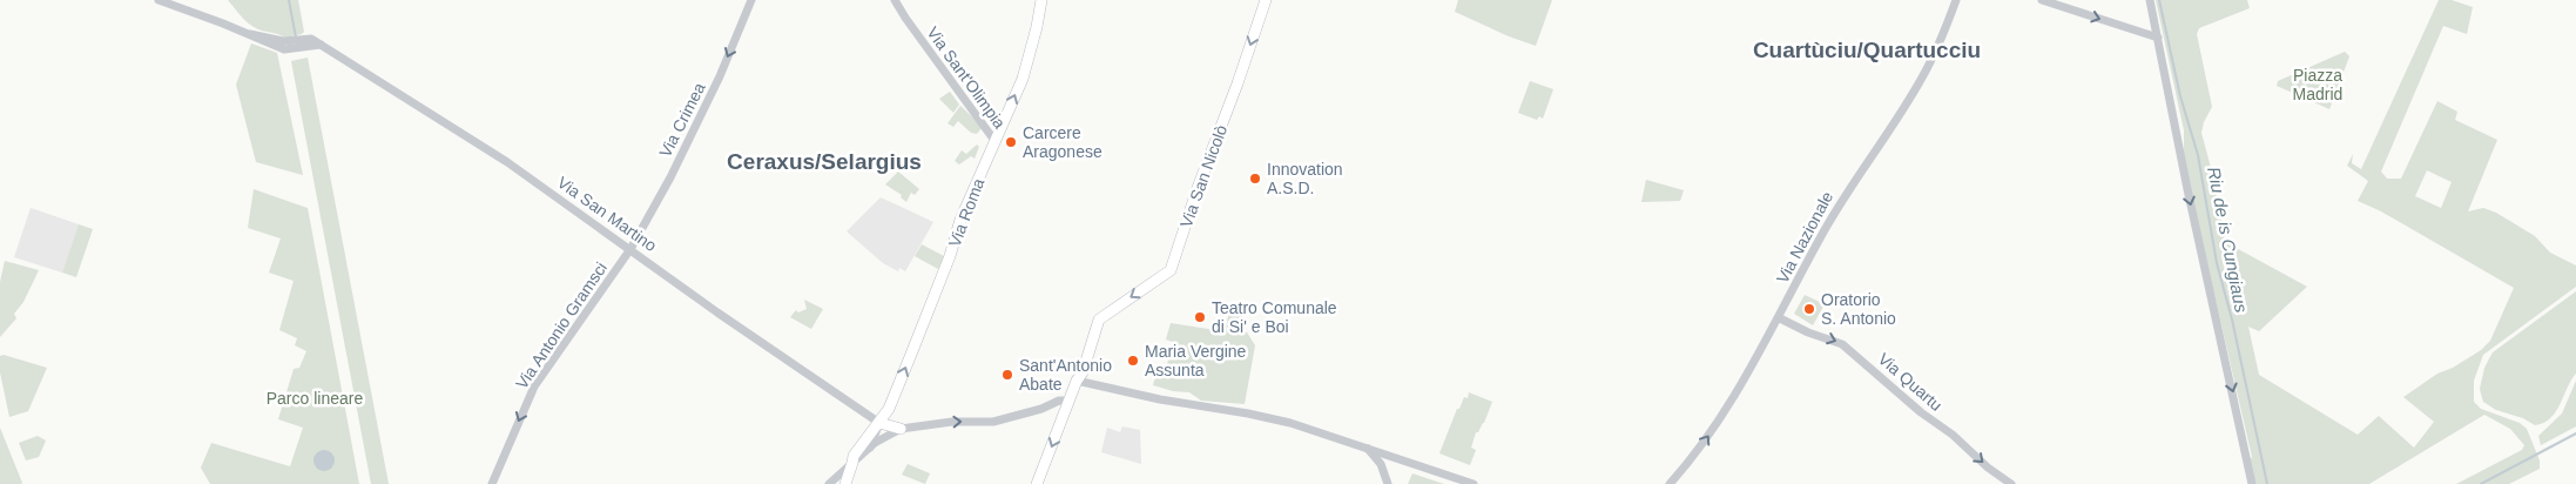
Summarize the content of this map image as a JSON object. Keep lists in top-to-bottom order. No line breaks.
{"streets":{"main road":["Via San Nicolò","Via Roma"],"street":["Via Sant'Olimpia","Via Crimea","Via San Martino","Via Nazionale","Via Antonio Gramsci","Via Quartu"]},"crossings":[["Via Sant'Olimpia","Via Roma"],["Via Crimea","Via San Martino"],["Via Crimea","Via Antonio Gramsci"],["Via Roma","Via San Martino"],["Via San Martino","Via Antonio Gramsci"],["Via Nazionale","Via Quartu"]],"one_way":["Via Crimea","Via San Nicolò","Via Roma","Via Nazionale","Via Antonio Gramsci","Via Quartu"],"districts":["Cuartùciu/Quartucciu","Ceraxus/Selargius"],"water":["Riu de is Cungiaus"],"parks":["Piazza Madrid","Parco lineare"],"places":["Carcere Aragonese","Innovation A.S.D.","Oratorio S. Antonio","Teatro Comunale di Si' e Boi","Maria Vergine Assunta","Sant'Antonio Abate"]}
